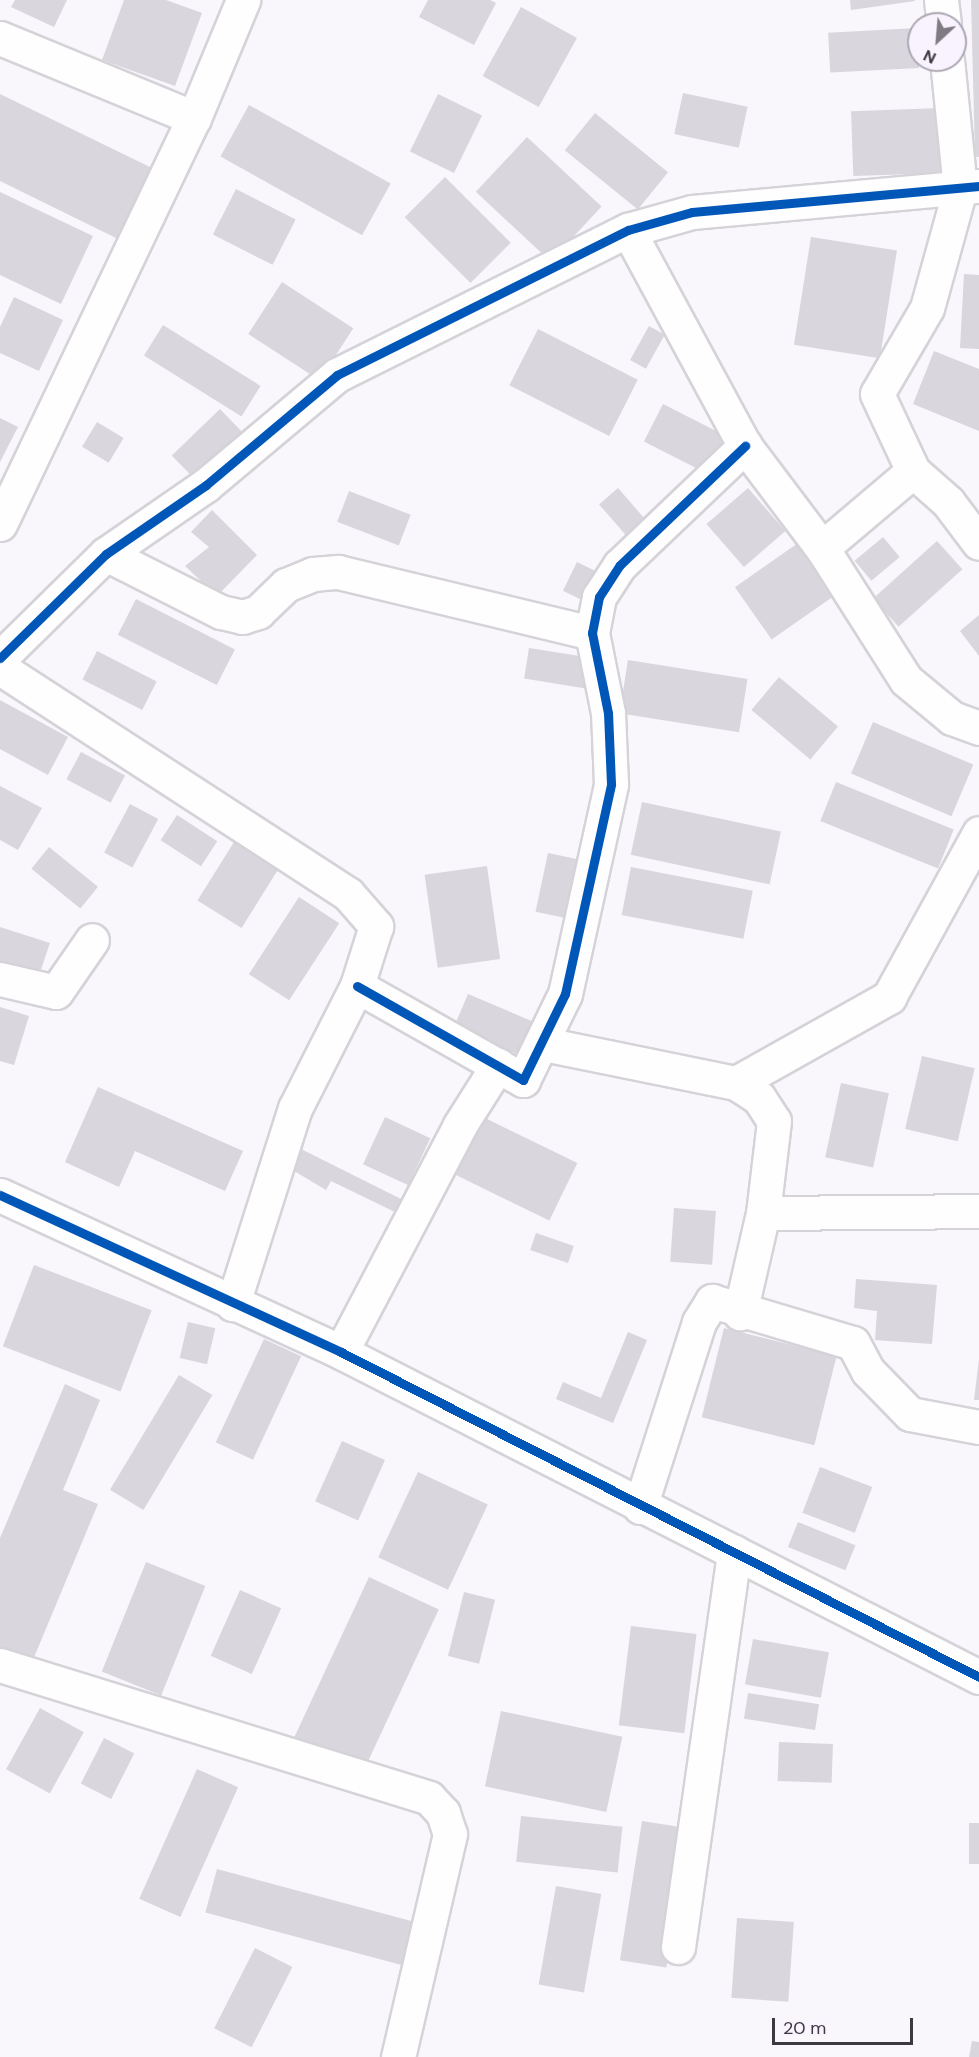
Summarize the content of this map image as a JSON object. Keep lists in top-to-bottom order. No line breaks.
{"scale_bar":"20 m","north":"bottom left"}
